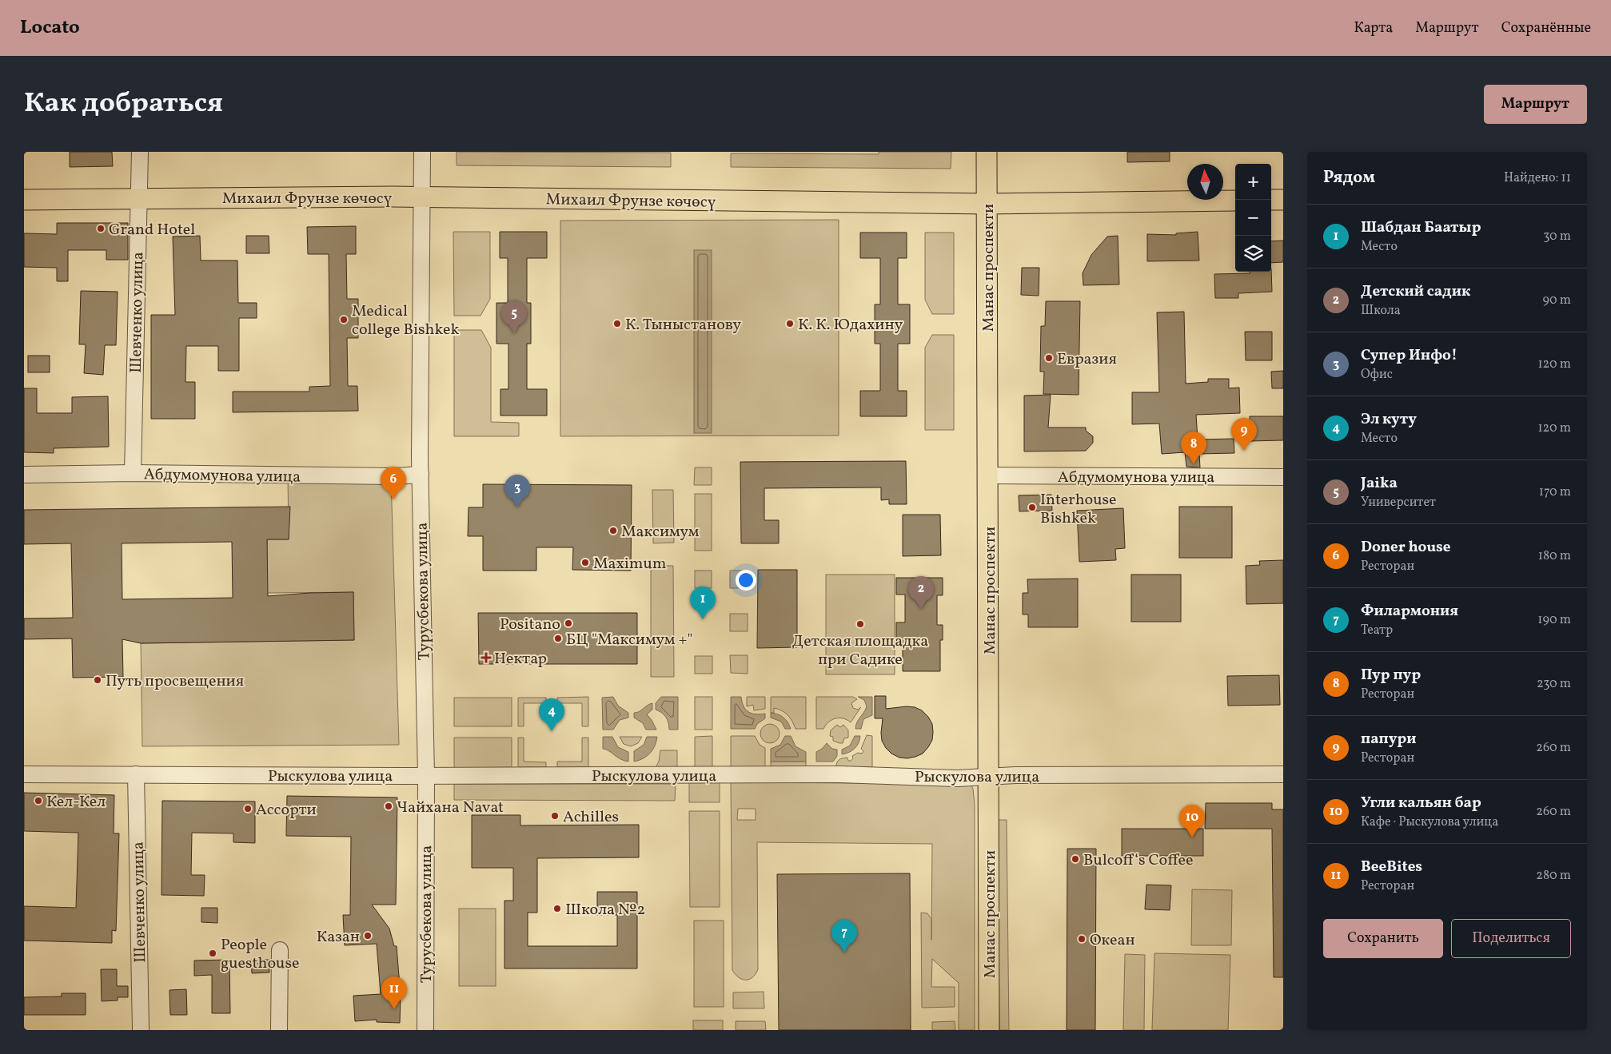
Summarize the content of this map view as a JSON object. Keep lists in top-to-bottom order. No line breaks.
{"streets":{"main road":["Михаил Фрунзе көчөсү","Манас проспекти"],"street":["Шевченко улица","Абдумомунова улица","Турусбекова улица","Рыскулова улица"]},"crossings":[["Михаил Фрунзе көчөсү","Манас проспекти"],["Михаил Фрунзе көчөсү","Шевченко улица"],["Михаил Фрунзе көчөсү","Турусбекова улица"],["Манас проспекти","Абдумомунова улица"],["Манас проспекти","Рыскулова улица"],["Шевченко улица","Абдумомунова улица"],["Шевченко улица","Рыскулова улица"],["Абдумомунова улица","Турусбекова улица"],["Турусбекова улица","Рыскулова улица"]],"places":{"other":["Grand Hotel","Medical college Bishkek","К. Тыныстанову","К. К. Юдахину","Евразия","Interhouse Bishkek","Максимум","Maximum","Positano","Детская площадка при Садике","БЦ \"Максимум +\"","Путь просвещения","Кел-Кел","Чайхана Navat","Ассорти","Achilles","Bulcoff‘s Coffee","Школа №2","Казан","Океан","People guesthouse"],"health":["Нектар"]},"north":"top","page":{"header":"Locato","nav":["Карта","Маршрут","Сохранённые"],"title":"Как добраться","buttons":["Маршрут",["Сохранить","Поделиться"]],"heading":["Рядом","Найдено: 11"],"map_buttons":["+","−"],"list":[{"mark":"1","name":"Шабдан Баатыр","note":"Место","value":"30 m"},{"mark":"2","name":"Детский садик","note":"Школа","value":"90 m"},{"mark":"3","name":"Супер Инфо!","note":"Офис","value":"120 m"},{"mark":"4","name":"Эл куту","note":"Место","value":"120 m"},{"mark":"5","name":"Jaika","note":"Университет","value":"170 m"},{"mark":"6","name":"Doner house","note":"Ресторан","value":"180 m"},{"mark":"7","name":"Филармония","note":"Театр","value":"190 m"},{"mark":"8","name":"Пур пур","note":"Ресторан","value":"230 m"},{"mark":"9","name":"папури","note":"Ресторан","value":"260 m"},{"mark":"10","name":"Угли кальян бар","note":"Кафе · Рыскулова улица","value":"260 m"},{"mark":"11","name":"BeeBites","note":"Ресторан","value":"280 m"}],"pins":["5","9","8","6","3","2","1","4","10","7","11"]}}
